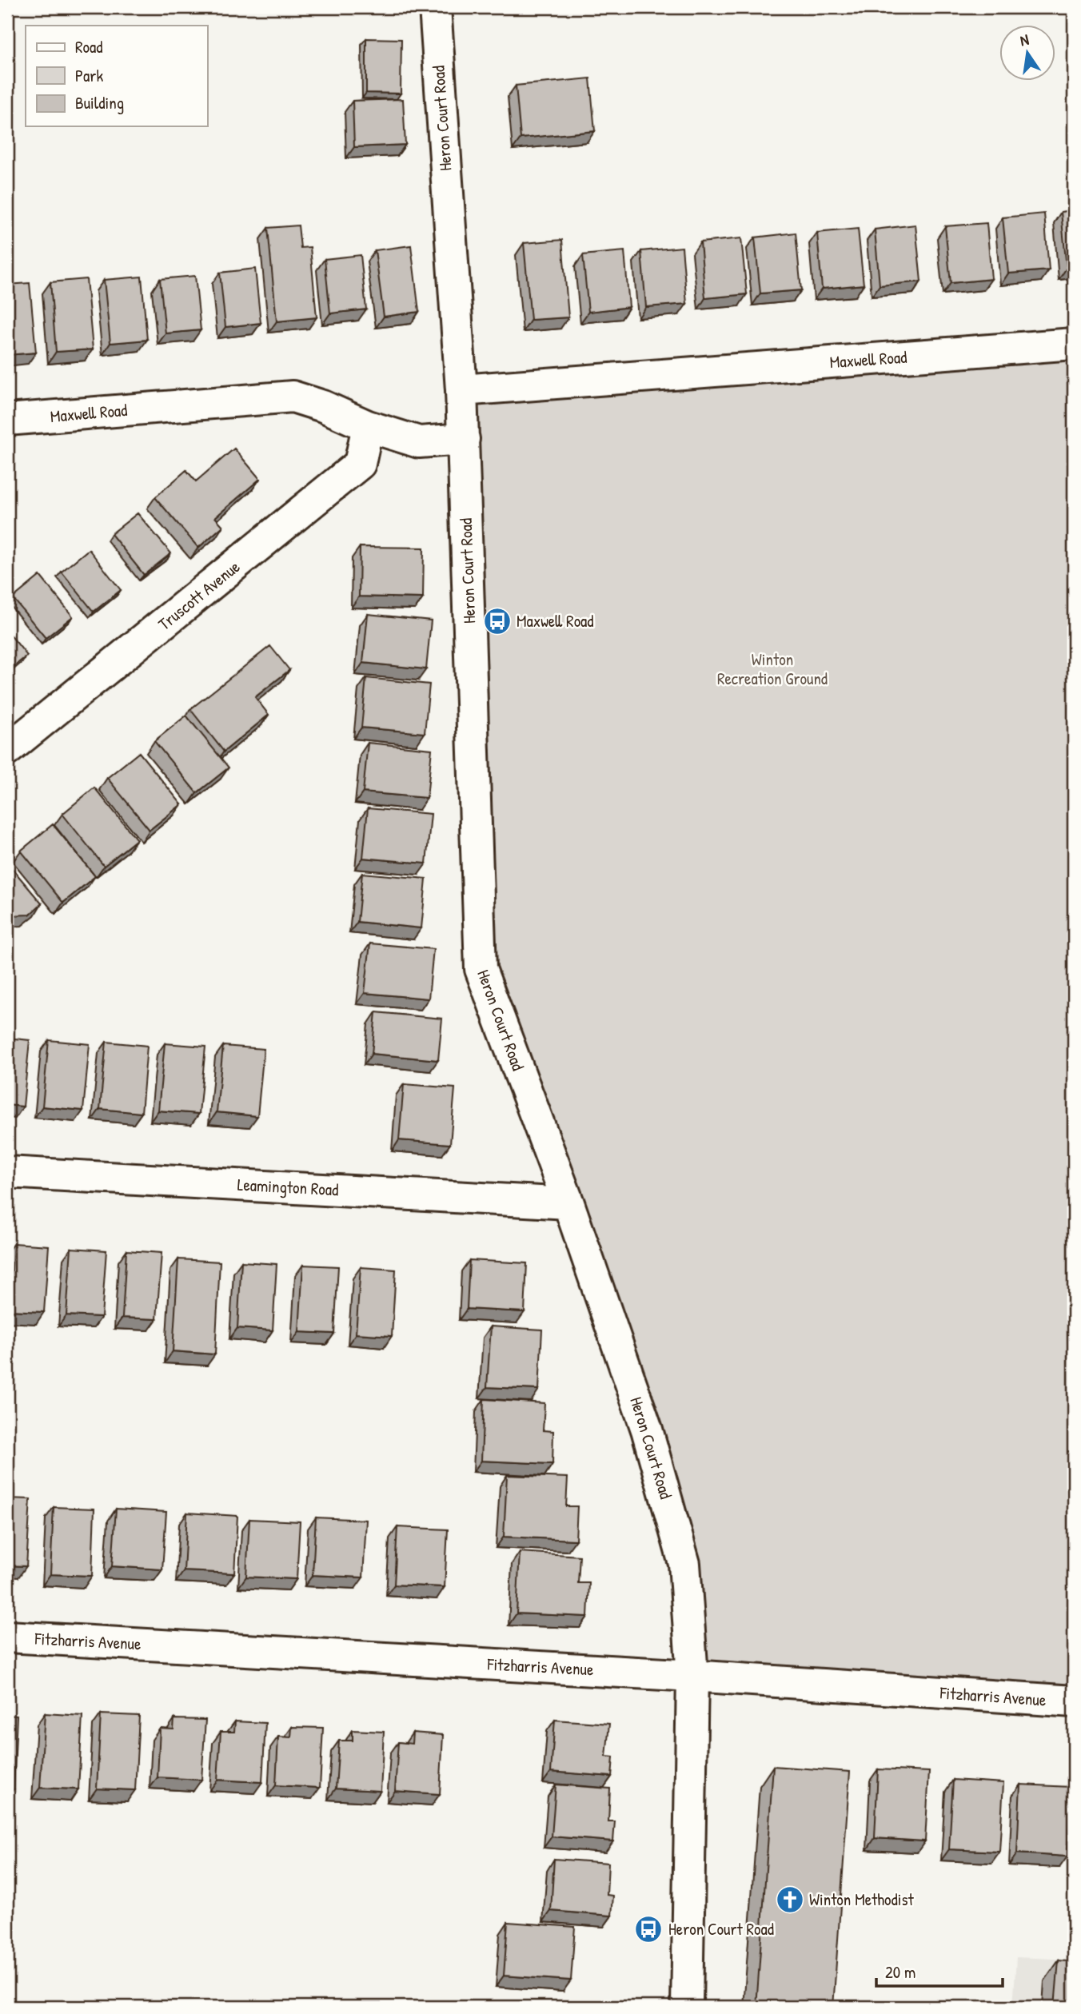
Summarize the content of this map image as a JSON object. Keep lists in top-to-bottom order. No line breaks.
{"streets":{"street":["Heron Court Road","Maxwell Road","Truscott Avenue","Leamington Road","Fitzharris Avenue"]},"crossings":[["Heron Court Road","Maxwell Road"],["Heron Court Road","Leamington Road"],["Heron Court Road","Fitzharris Avenue"],["Maxwell Road","Truscott Avenue"]],"parks":["Winton Recreation Ground"],"places":{"bus stop":["Maxwell Road","Heron Court Road"],"church":["Winton Methodist"]},"legend":["Road","Park","Building"],"scale_bar":"20 m","north":"top"}
